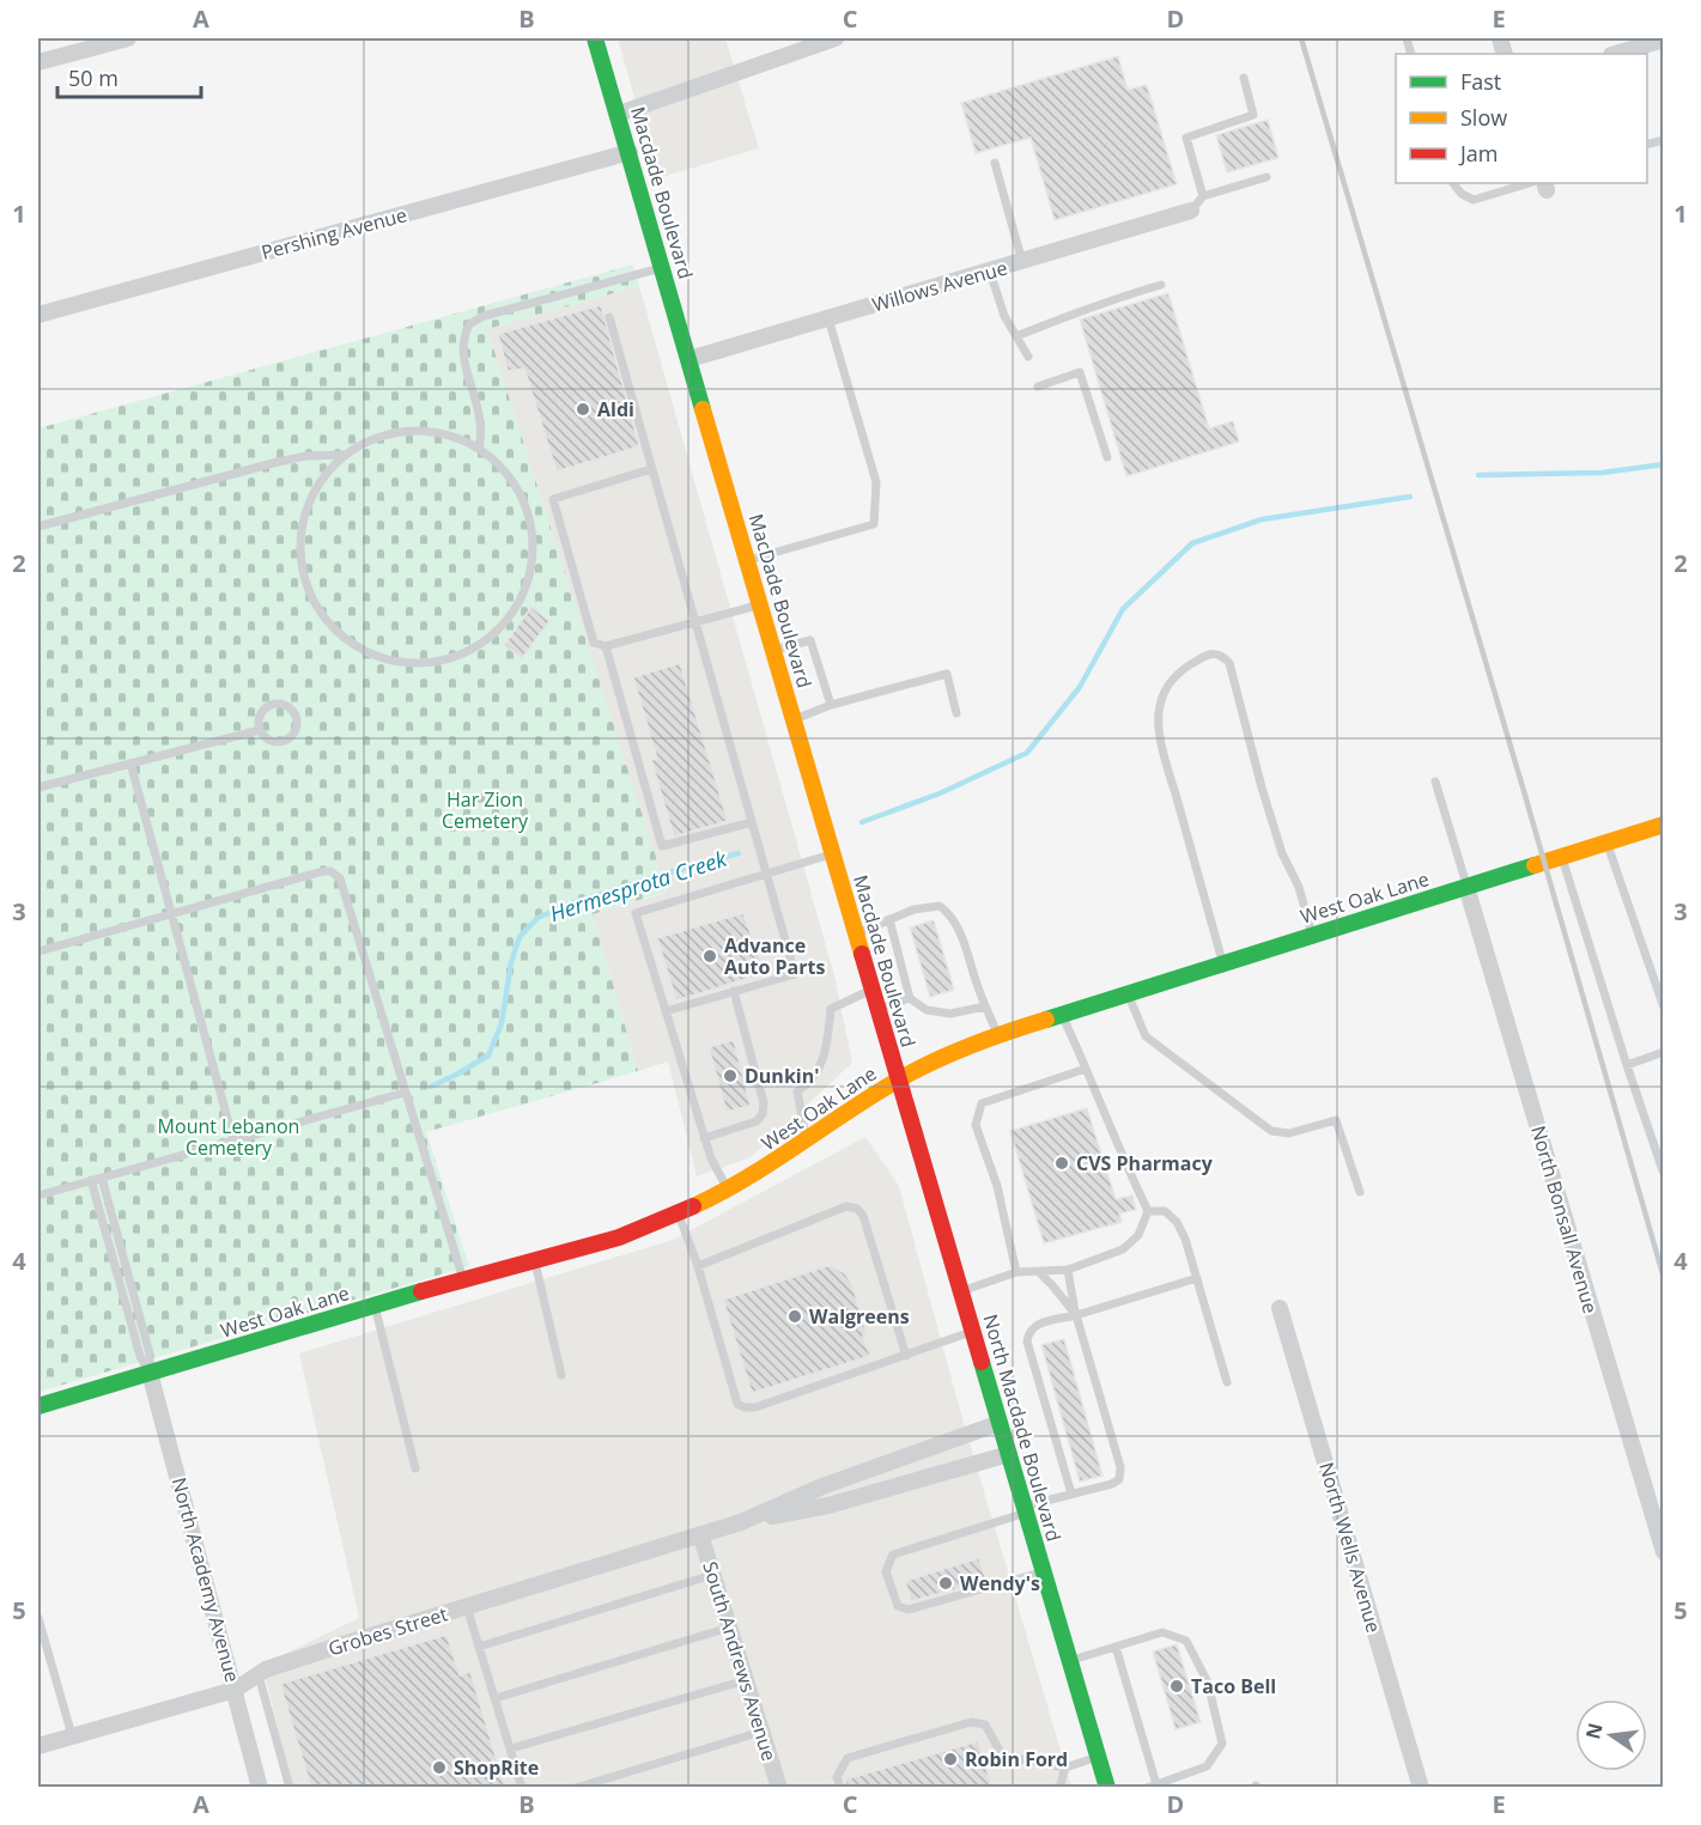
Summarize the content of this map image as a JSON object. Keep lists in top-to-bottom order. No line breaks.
{"streets":{"main road":["Macdade Boulevard","MacDade Boulevard","West Oak Lane","North Macdade Boulevard"],"street":["Pershing Avenue","Willows Avenue","North Bonsall Avenue","North Wells Avenue","North Academy Avenue","Grobes Street","South Andrews Avenue"]},"crossings":[["Macdade Boulevard","Pershing Avenue"],["Macdade Boulevard","Willows Avenue"],["Macdade Boulevard","MacDade Boulevard"],["Macdade Boulevard","West Oak Lane"],["Macdade Boulevard","North Macdade Boulevard"],["Willows Avenue","MacDade Boulevard"],["West Oak Lane","North Bonsall Avenue"],["West Oak Lane","North Macdade Boulevard"],["West Oak Lane","North Academy Avenue"],["North Macdade Boulevard","Grobes Street"],["North Academy Avenue","Grobes Street"],["Grobes Street","South Andrews Avenue"]],"water":["Hermesprota Creek"],"parks":["Har Zion Cemetery","Mount Lebanon Cemetery"],"places":["Aldi","Advance Auto Parts","Dunkin'","CVS Pharmacy","Walgreens","Wendy's","Taco Bell","Robin Ford","ShopRite"],"legend":["Fast","Slow","Jam"],"scale_bar":"50 m","north":"left","grid":{"columns":["A","B","C","D","E"],"rows":["1","2","3","4","5"]}}
